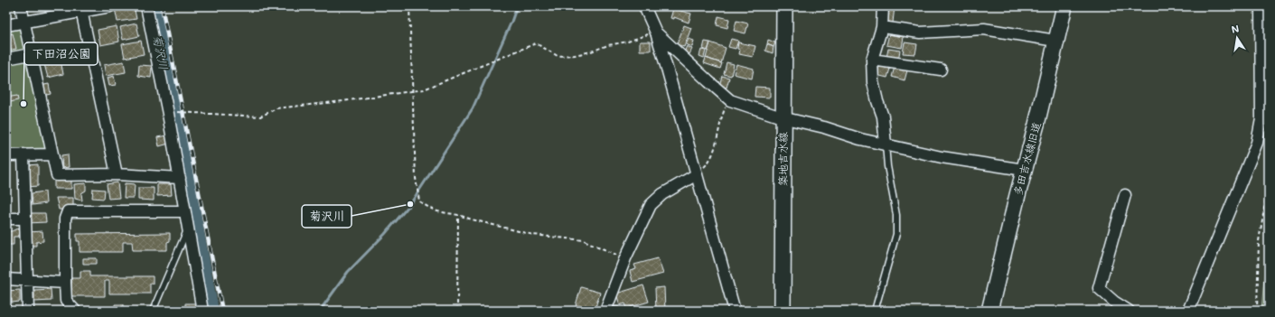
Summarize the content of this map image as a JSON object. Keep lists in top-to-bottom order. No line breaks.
{"streets":{"street":["築地吉水線","多田吉水線旧道"]},"water":["菊沢川"],"places":["下田沼公園","菊沢川"],"north":"top"}
